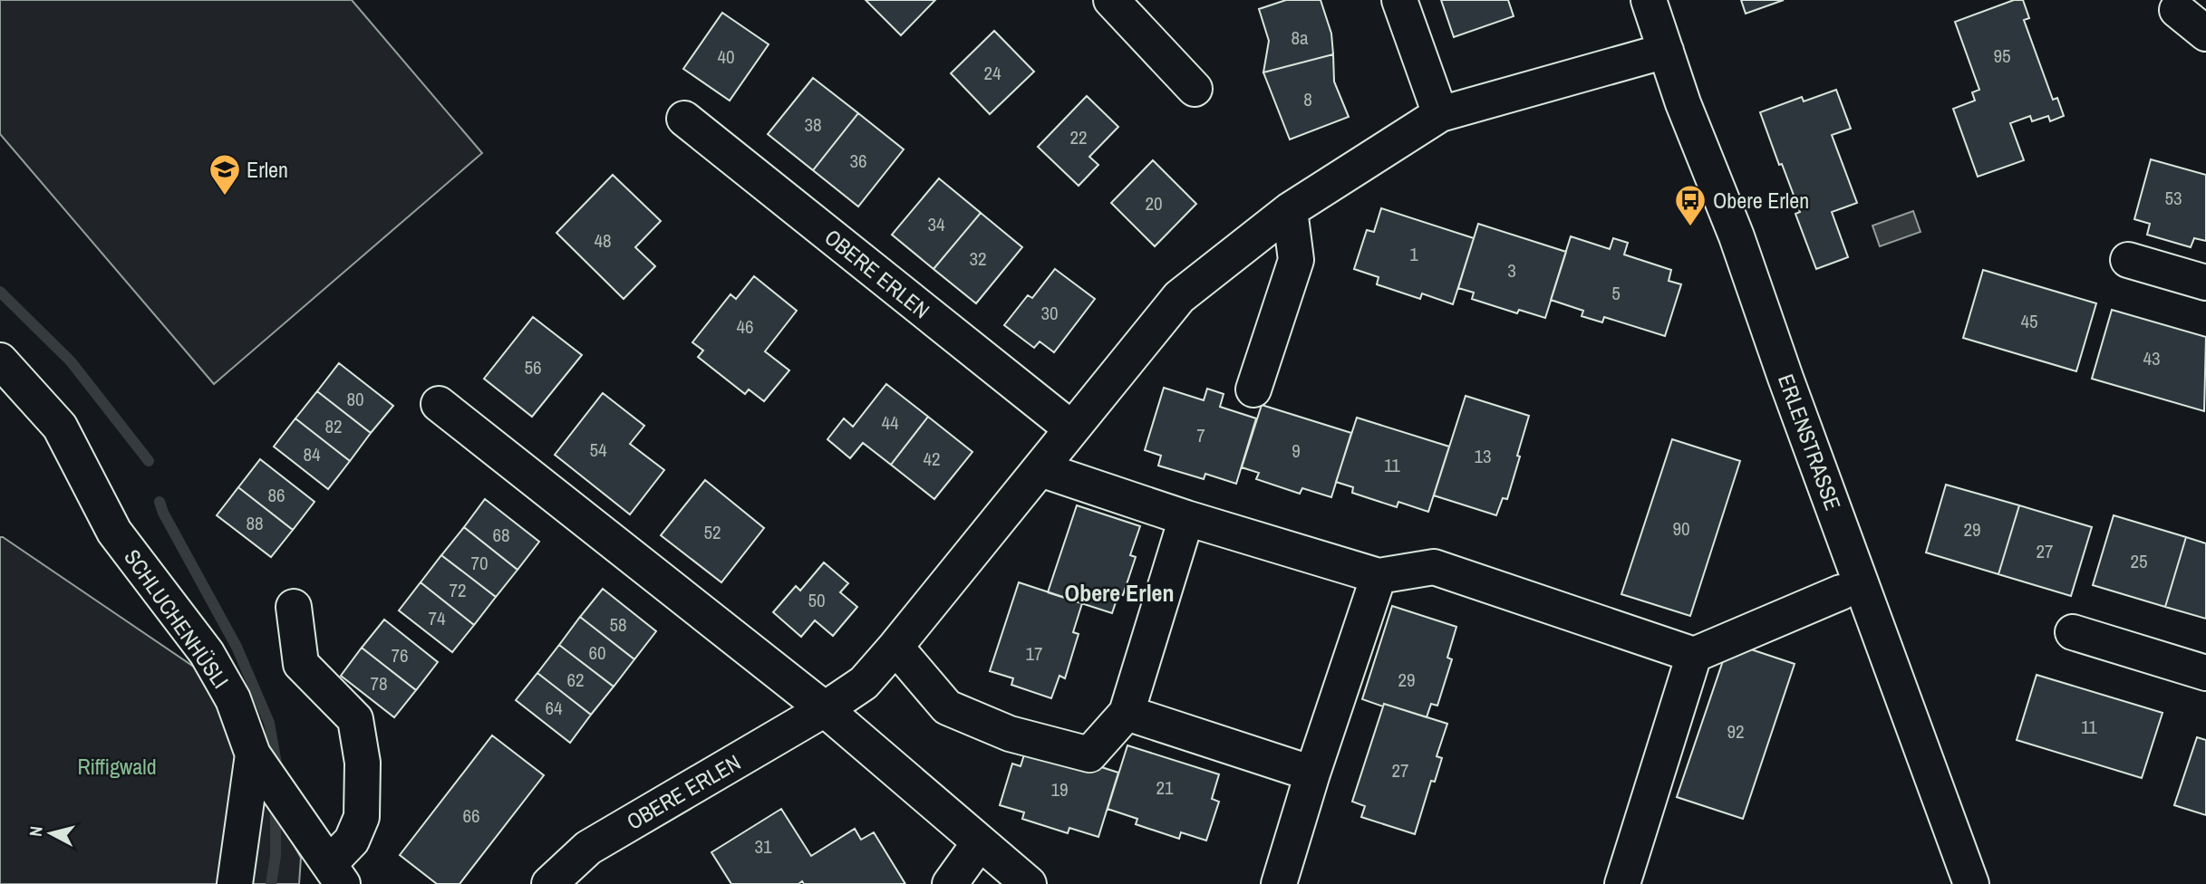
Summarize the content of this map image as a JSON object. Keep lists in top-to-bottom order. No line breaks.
{"streets":{"street":["OBERE ERLEN","ERLENSTRASSE","SCHLUCHENHÜSLI"]},"crossings":[["OBERE ERLEN","ERLENSTRASSE"]],"districts":["Obere Erlen"],"parks":["Riffigwald"],"places":{"school or university":["Erlen"],"bus stop":["Obere Erlen"]},"house_numbers":["8a","95","40","24","8","38","22","36","53","20","34","48","1","32","3","5","30","45","46","43","56","80","44","82","7","54","9","84","13","42","11","86","88","90","29","52","68","27","25","70","72","50","74","58","60","17","76","62","29","78","64","11","92","27","21","19","66","31"],"north":"left"}
